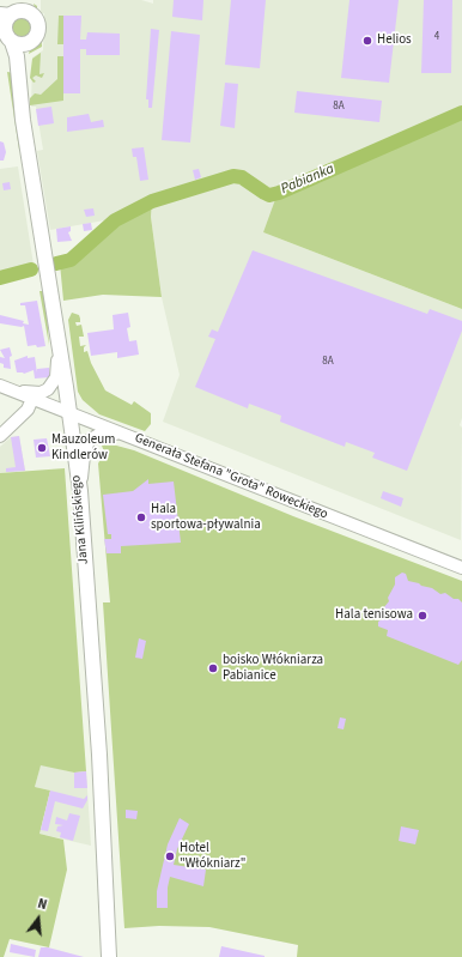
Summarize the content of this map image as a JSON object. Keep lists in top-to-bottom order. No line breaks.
{"streets":{"main road":["Jana Kilińskiego"],"street":["Generała Stefana \"Grota\" Roweckiego"]},"crossings":[["Generała Stefana \"Grota\" Roweckiego","Jana Kilińskiego"]],"water":["Pabianka"],"places":["Helios","Mauzoleum Kindlerów","Hala sportowa-pływalnia","Hala tenisowa","boisko Włókniarza Pabianice","Hotel \"Włókniarz\""],"house_numbers":["4","8A","8A"],"north":"top"}
